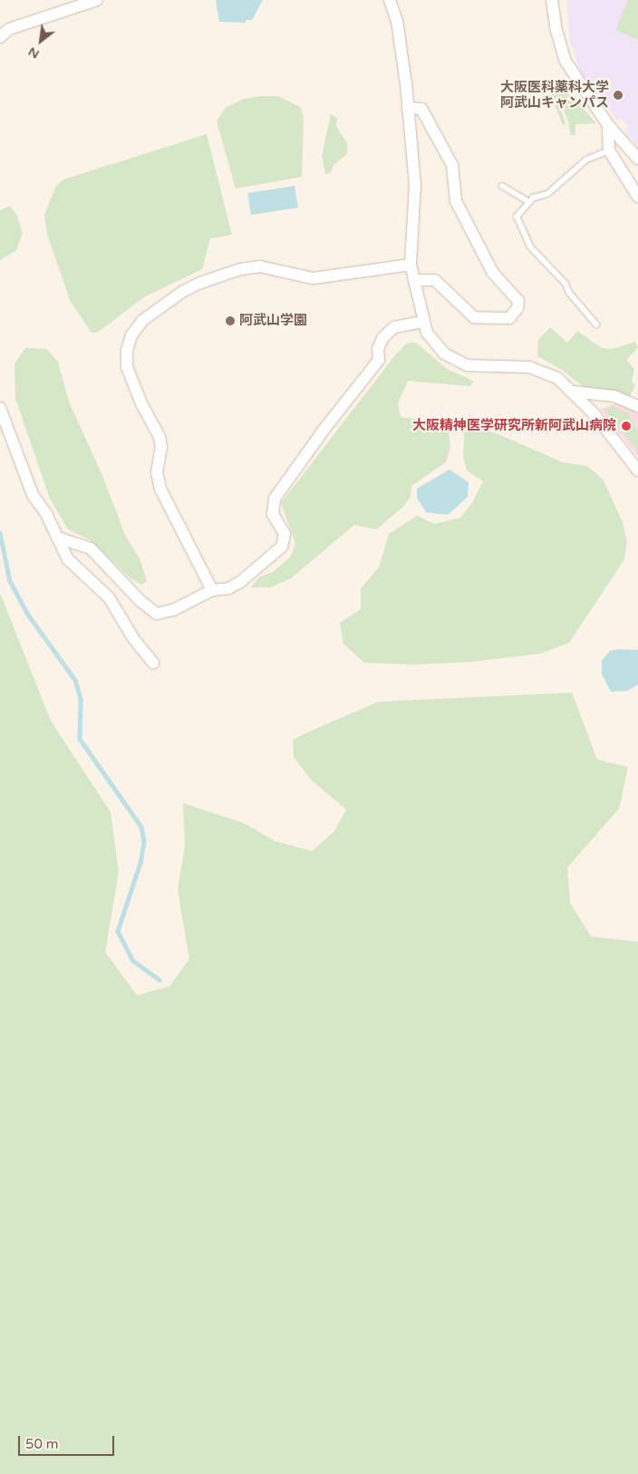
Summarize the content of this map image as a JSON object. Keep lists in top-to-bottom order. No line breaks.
{"places":["大阪医科薬科大学 阿武山キャンパス","阿武山学園","大阪精神医学研究所新阿武山病院"],"scale_bar":"50 m","north":"bottom left"}
